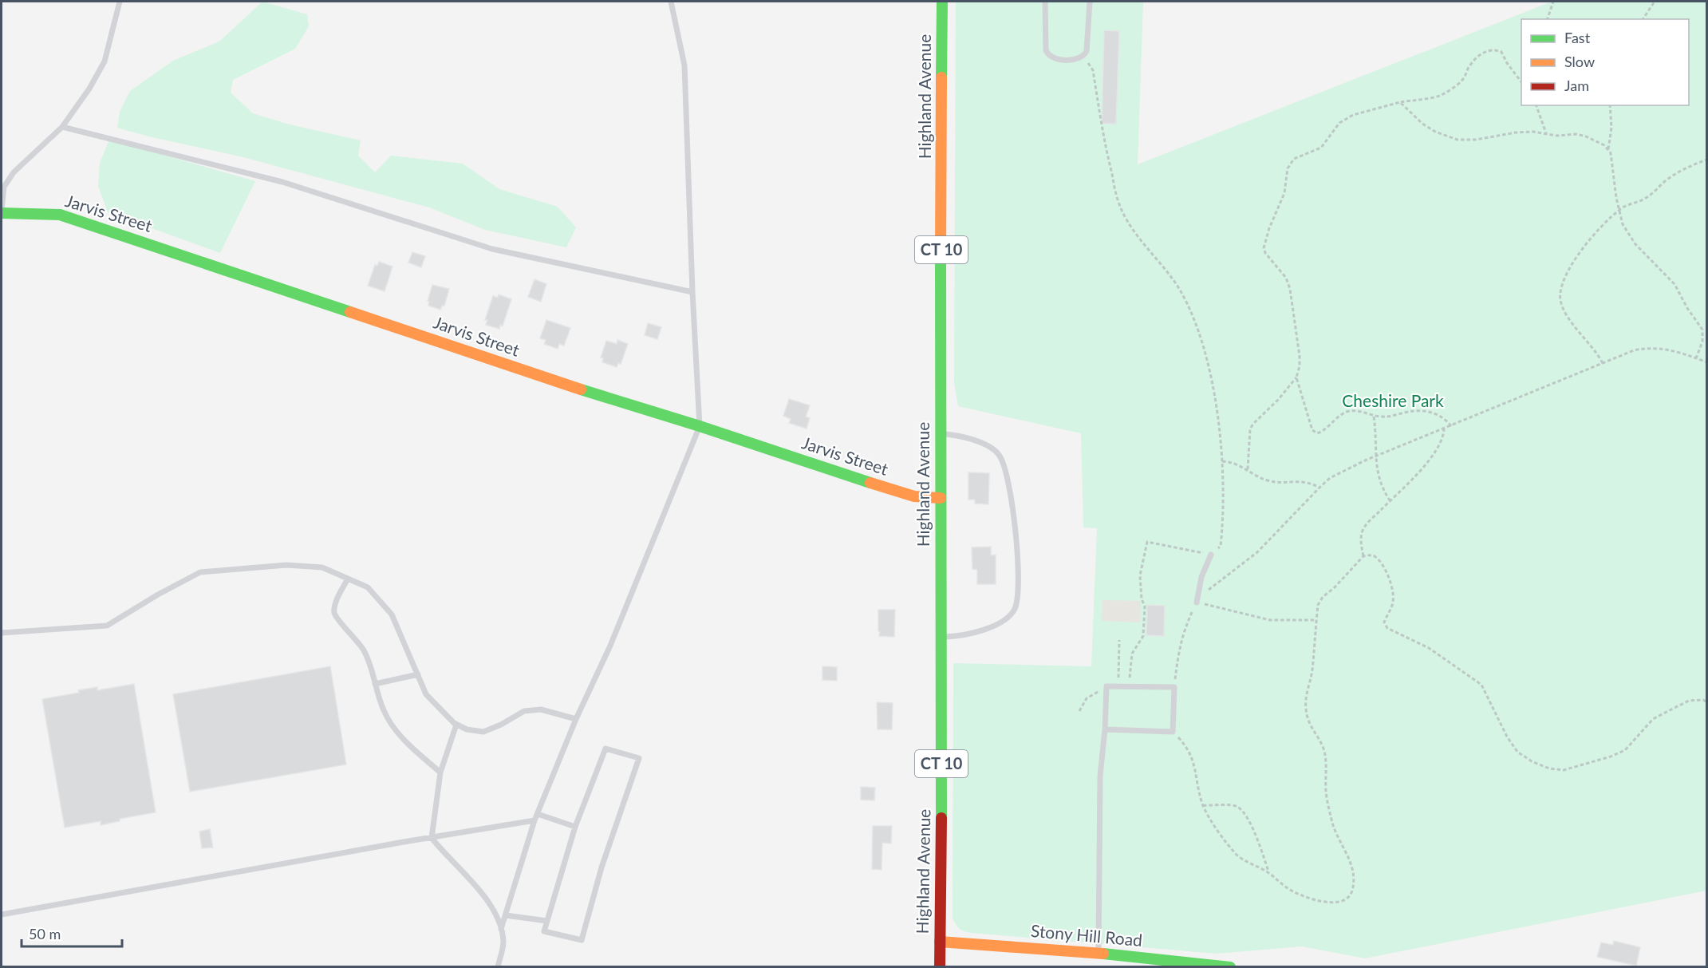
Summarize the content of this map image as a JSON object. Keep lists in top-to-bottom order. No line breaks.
{"streets":{"main road":["Highland Avenue","Jarvis Street","CT 10","Stony Hill Road"]},"crossings":[["Highland Avenue","Jarvis Street"],["Highland Avenue","Stony Hill Road"]],"parks":["Cheshire Park"],"legend":["Fast","Slow","Jam"],"scale_bar":"50 m"}
